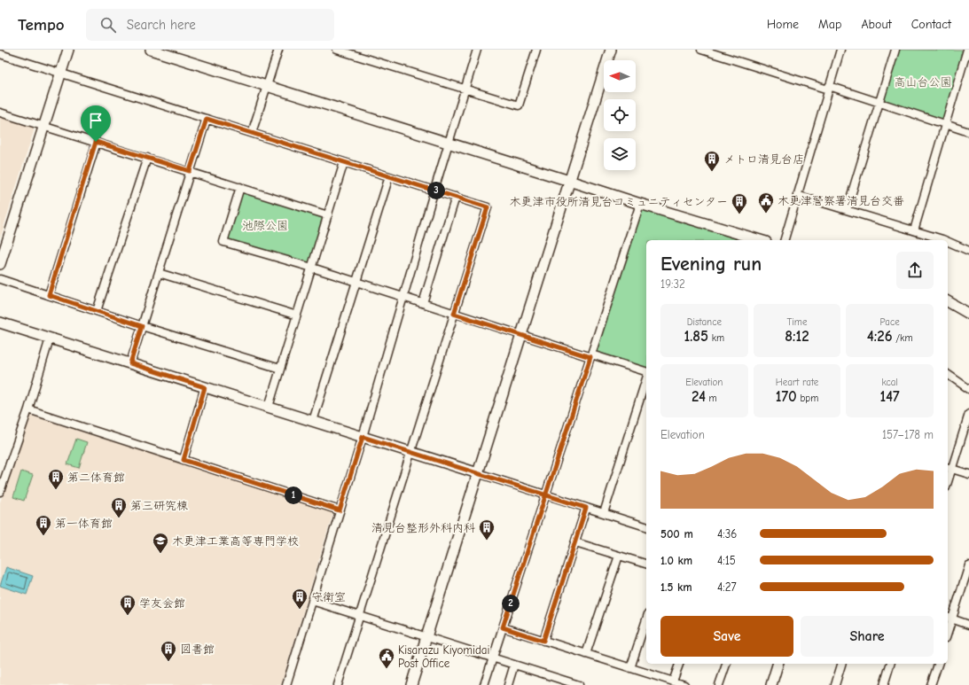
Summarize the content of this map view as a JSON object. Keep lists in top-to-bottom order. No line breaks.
{"parks":["高山台公園","池際公園"],"places":{"building":["メトロ清見台店","木更津市役所清見台コミュニティセンター","第二体育館","第三研究棟","第一体育館","清見台整形外科内科","守衛室","学友会館","図書館"],"public building":["木更津警察署清見台交番","Kisarazu Kiyomidai Post Office"],"school or university":["木更津工業高等専門学校"]},"north":"left","page":{"header":"Tempo","search":"Search here","nav":["Home","Map","About","Contact"],"pins":["3","1","2"],"heading":["Evening run","19:32"],"stats":[["Distance","1.85 km"],["Time","8:12"],["Pace","4:26 /km"],["Elevation","24 m"],["Heart rate","170 bpm"],["kcal","147"]],"chart":["Elevation","157–178 m"],"list":[{"name":"500 m","note":"4:36"},{"name":"1.0 km","note":"4:15"},{"name":"1.5 km","note":"4:27"}],"buttons":["Save","Share"]}}
